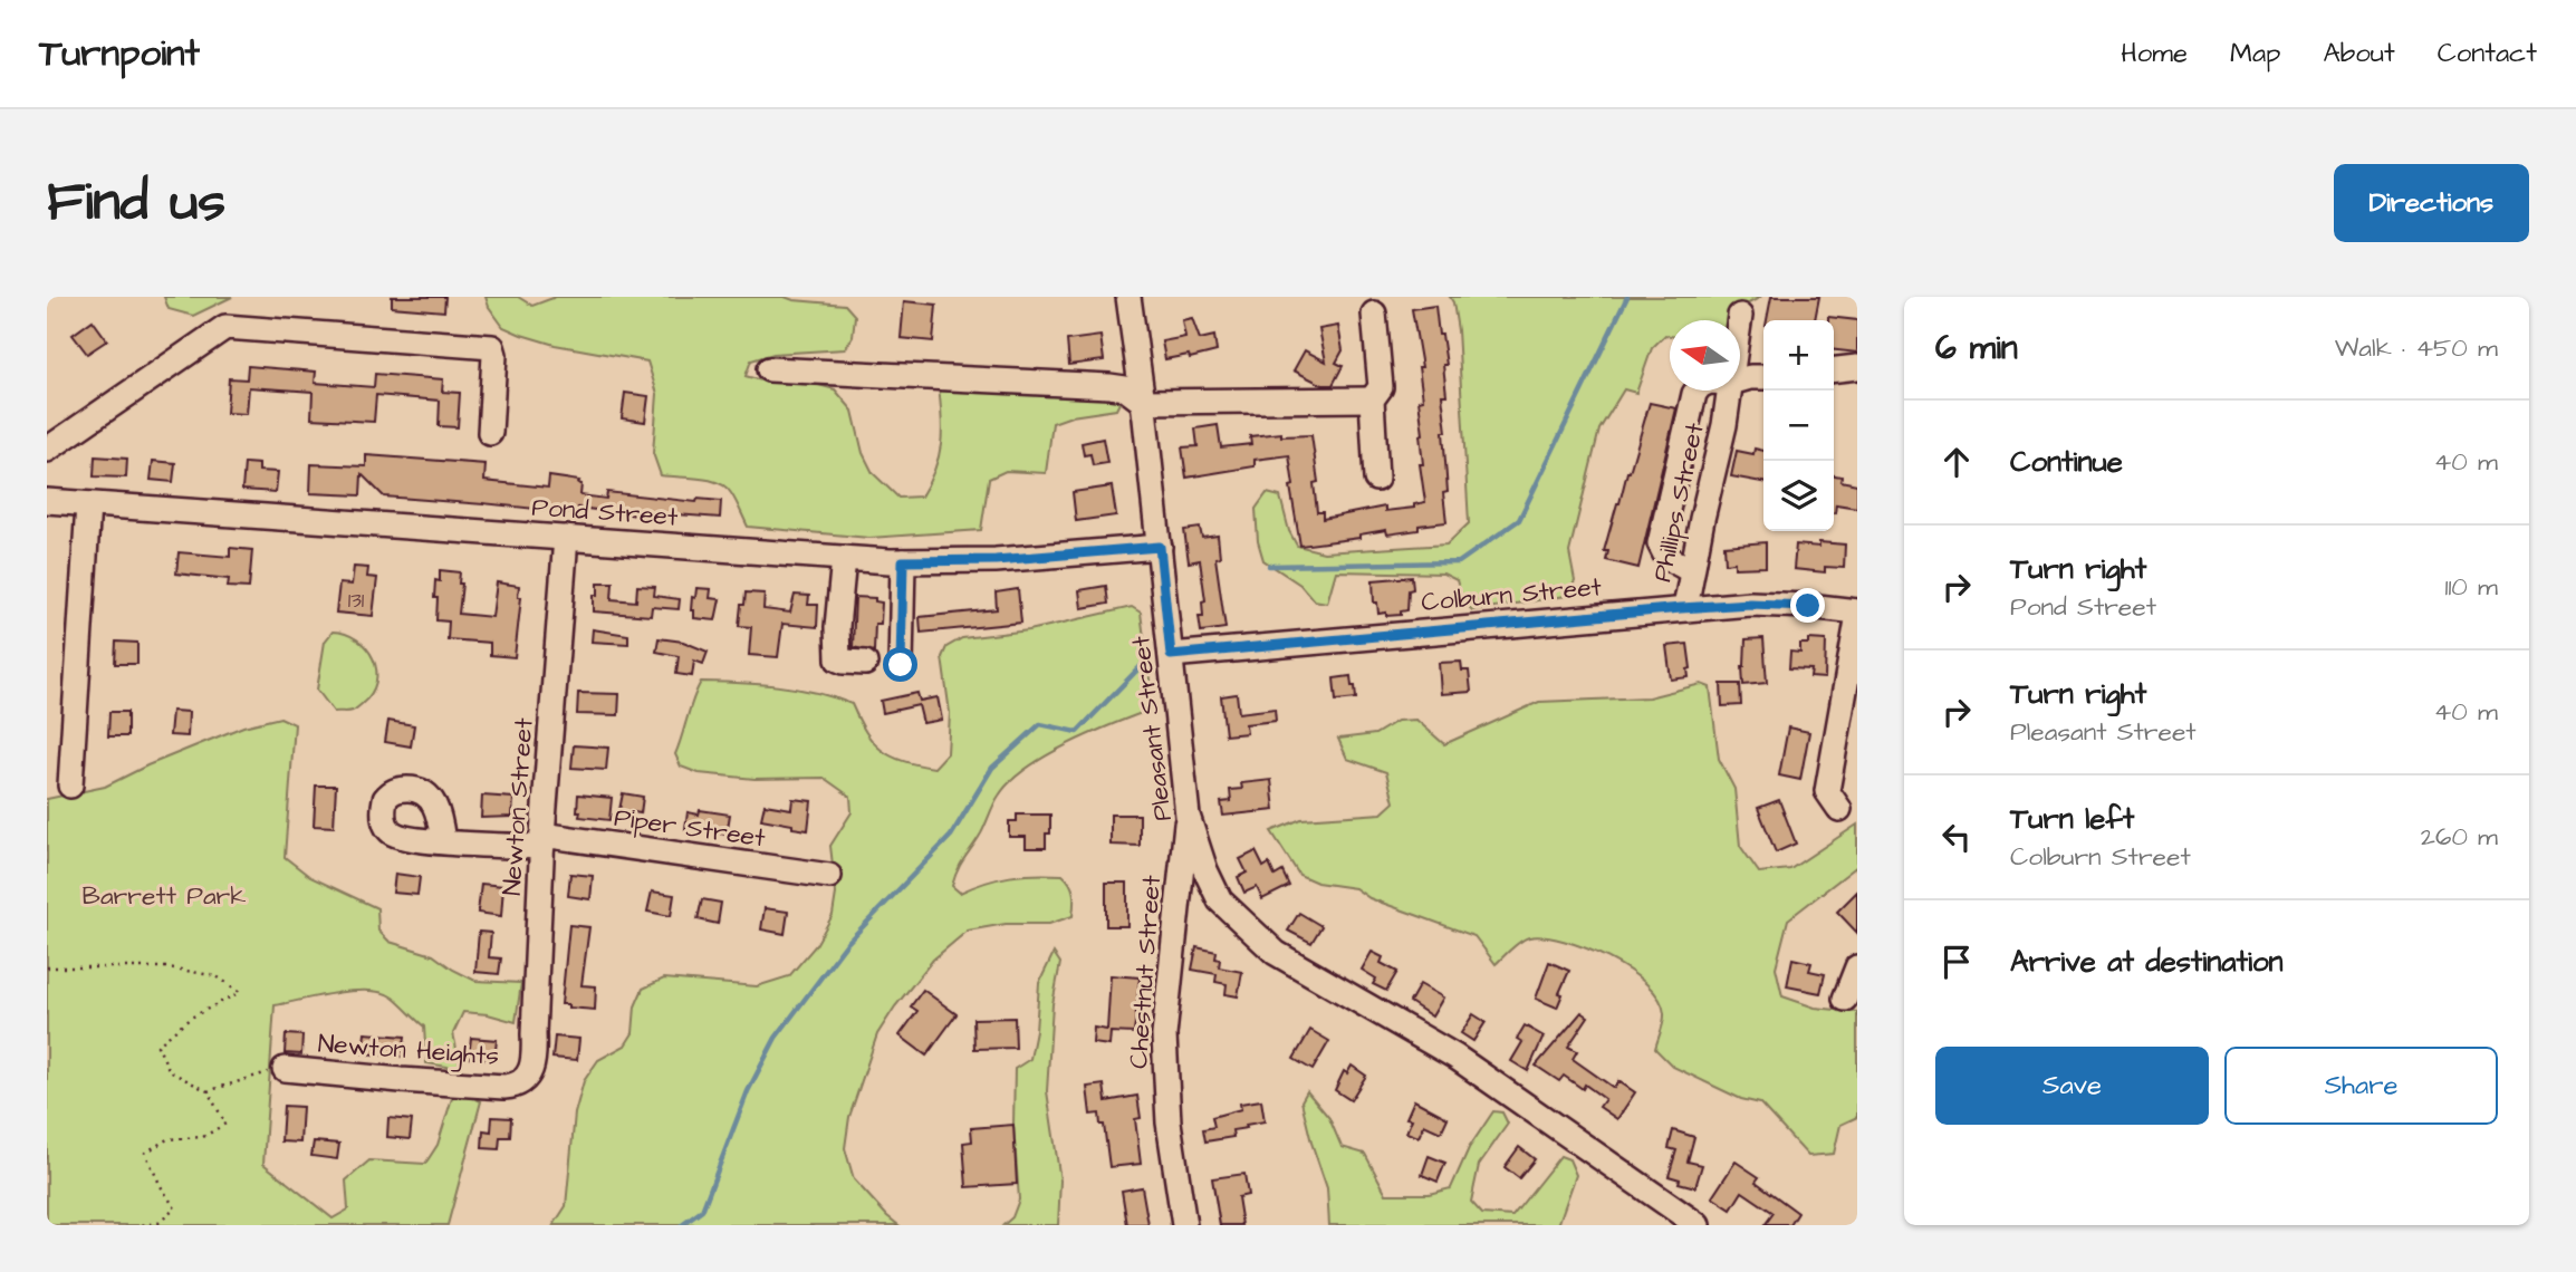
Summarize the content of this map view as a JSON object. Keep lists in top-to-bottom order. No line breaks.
{"streets":{"street":["Phillips Street","Pond Street","Colburn Street","Pleasant Street","Newton Street","Piper Street","Chestnut Street","Newton Heights"]},"crossings":[["Phillips Street","Colburn Street"],["Pond Street","Pleasant Street"],["Pond Street","Newton Street"],["Colburn Street","Pleasant Street"],["Pleasant Street","Chestnut Street"],["Newton Street","Piper Street"],["Newton Street","Newton Heights"]],"parks":["Barrett Park"],"house_numbers":["131"],"north":"left","page":{"header":"Turnpoint","nav":["Home","Map","About","Contact"],"buttons":["Directions",["Save","Share"]],"title":"Find us","heading":["6 min","Walk · 450 m"],"map_buttons":["+","−"],"list":[["Continue","40 m"],["Turn right","Pond Street","110 m"],["Turn right","Pleasant Street","40 m"],["Turn left","Colburn Street","260 m"],"Arrive at destination"]}}
